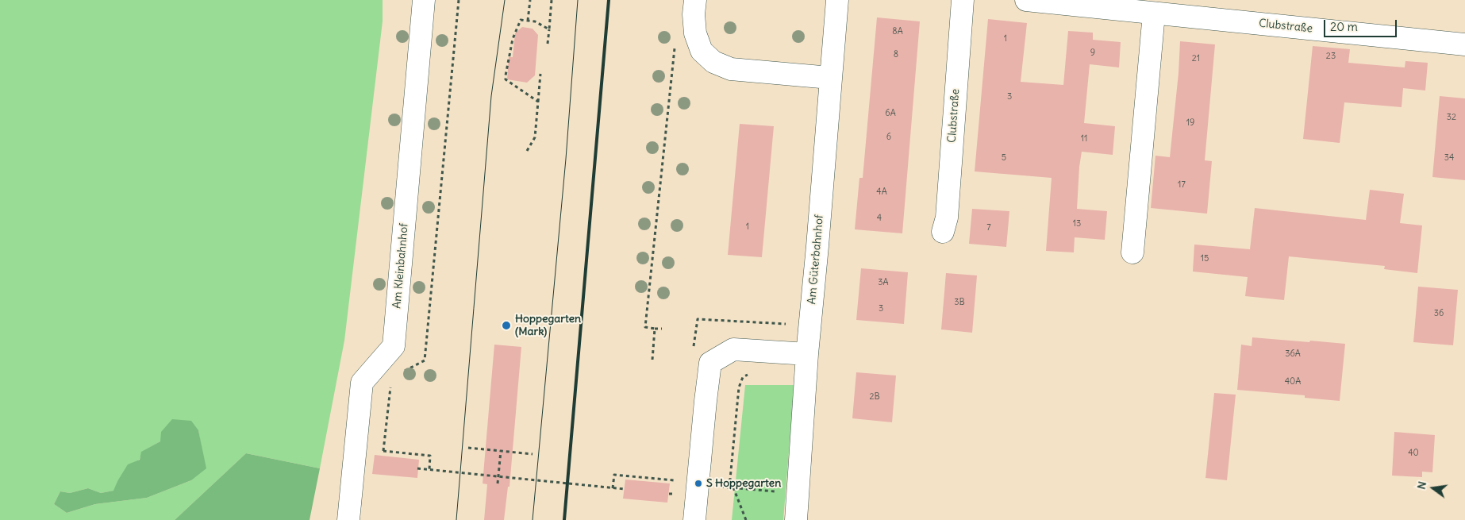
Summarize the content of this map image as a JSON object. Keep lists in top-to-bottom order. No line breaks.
{"streets":{"street":["Clubstraße","Am Güterbahnhof","Am Kleinbahnhof"]},"places":["Hoppegarten (Mark)","S Hoppegarten"],"house_numbers":["8A","1","9","8","23","21","3","6A","32","19","6","11","5","34","17","4A","4","13","1","7","15","3A","3B","3","36","36A","40A","2B","40"],"scale_bar":"20 m","north":"left"}
